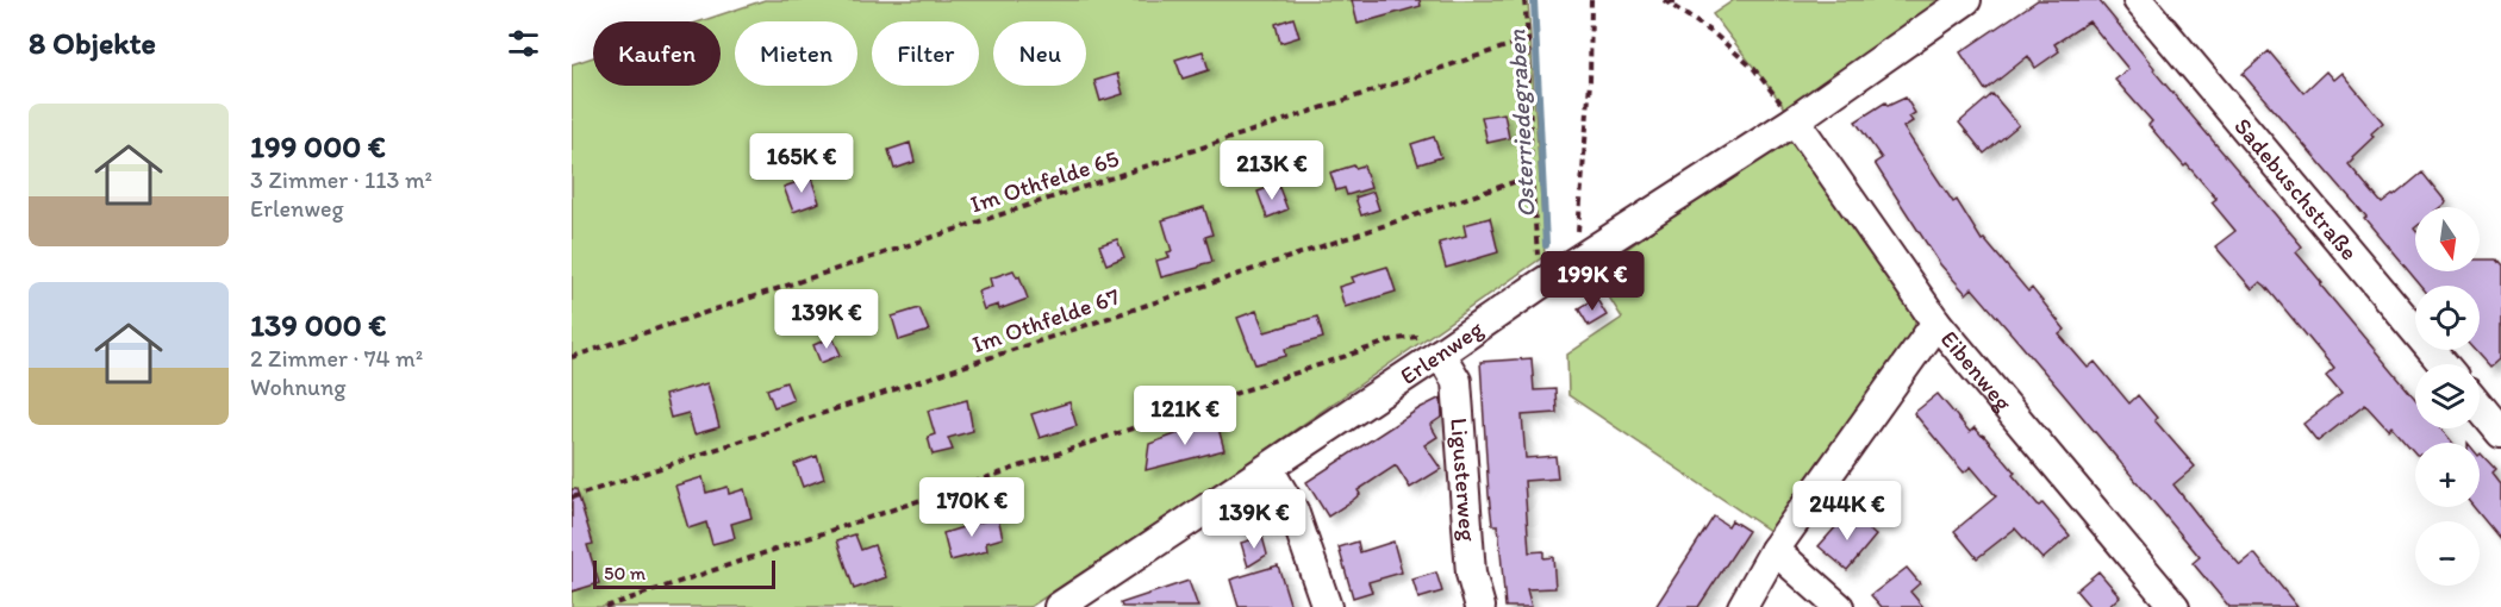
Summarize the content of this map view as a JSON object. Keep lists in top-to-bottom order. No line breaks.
{"streets":{"street":["Sadebuschstraße","Erlenweg","Eibenweg","Ligusterweg"],"path":["Im Othfelde 65","Im Othfelde 67"]},"crossings":[["Erlenweg","Eibenweg"],["Erlenweg","Ligusterweg"]],"water":["Osterriedegraben"],"scale_bar":"50 m","north":"bottom","page":{"heading":"8 Objekte","chip":["Kaufen","Mieten","Filter","Neu"],"list":[{"name":"199 000 €","note":"3 Zimmer · 113 m² · Erlenweg"},{"name":"139 000 €","note":"2 Zimmer · 74 m² · Wohnung"}],"price":["165K €","213K €","199K €","139K €","121K €","170K €","244K €","139K €"],"map_buttons":["+","−"],"scale":"50 m"}}
